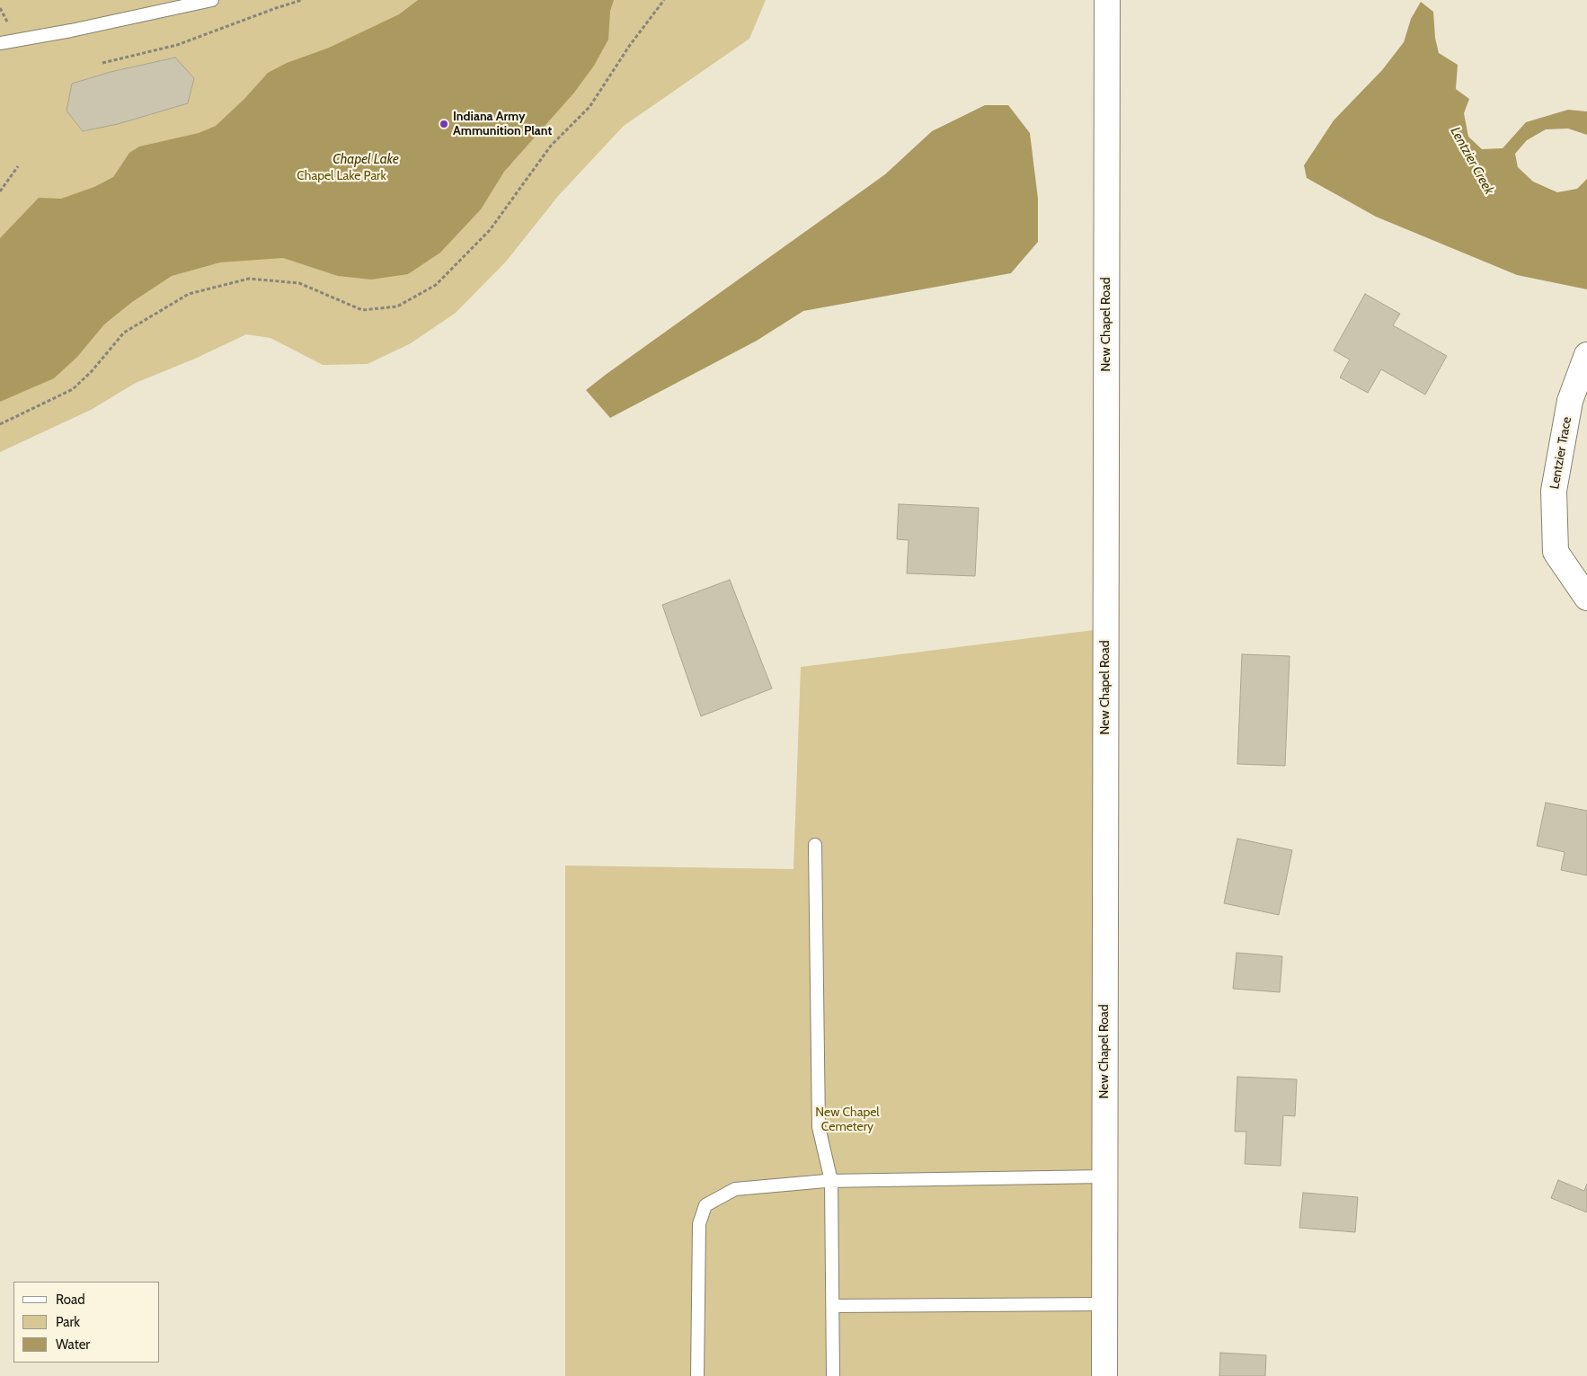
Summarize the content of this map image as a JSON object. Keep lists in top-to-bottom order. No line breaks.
{"streets":{"street":["New Chapel Road","Lentzier Trace"]},"water":["Chapel Lake","Lentzier Creek"],"parks":["Chapel Lake Park","New Chapel Cemetery"],"places":["Indiana Army Ammunition Plant"],"legend":["Road","Park","Water"]}
